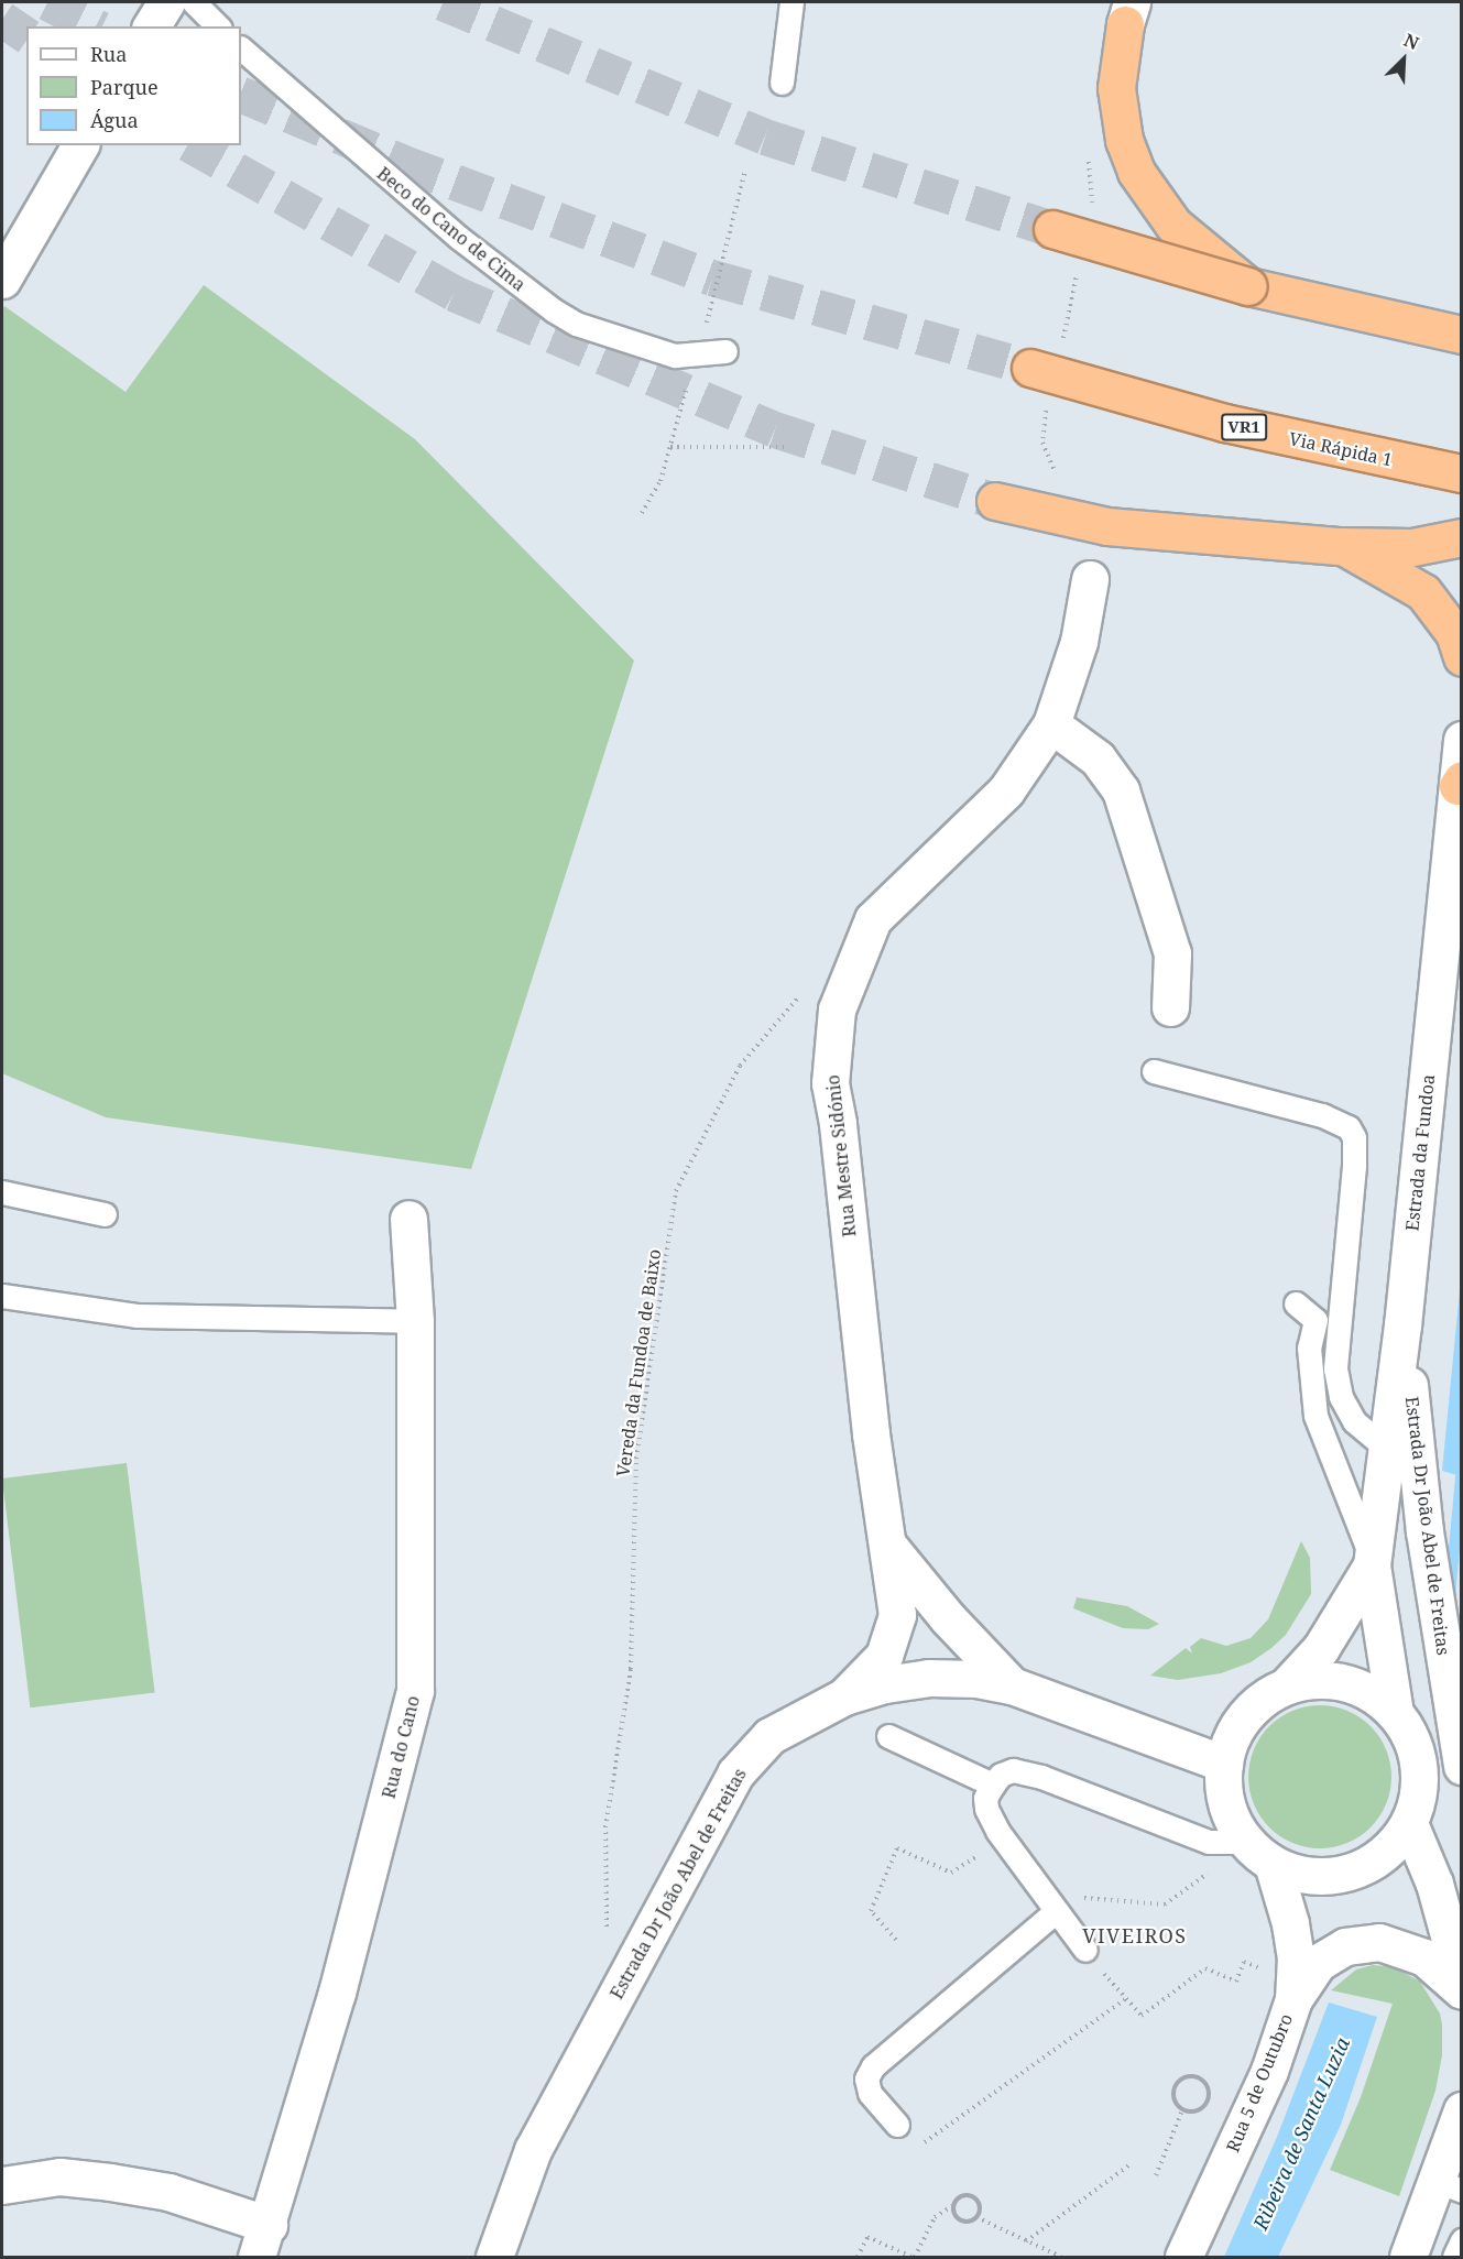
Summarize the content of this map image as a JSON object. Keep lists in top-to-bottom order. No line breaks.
{"streets":{"highway":["VR1","Via Rápida 1"],"street":["Estrada da Fundoa","Rua Mestre Sidónio","Estrada Dr João Abel de Freitas","Rua do Cano","Rua 5 de Outubro"],"lane":["Beco do Cano de Cima"],"path":["Vereda da Fundoa de Baixo"]},"crossings":[["Estrada da Fundoa","Estrada Dr João Abel de Freitas"],["Estrada da Fundoa","Rua 5 de Outubro"],["Rua Mestre Sidónio","Estrada Dr João Abel de Freitas"],["Estrada Dr João Abel de Freitas","Rua 5 de Outubro"]],"districts":["VIVEIROS"],"water":["Ribeira de Santa Luzia"],"legend":["Rua","Parque","Água"],"north":"top right"}
